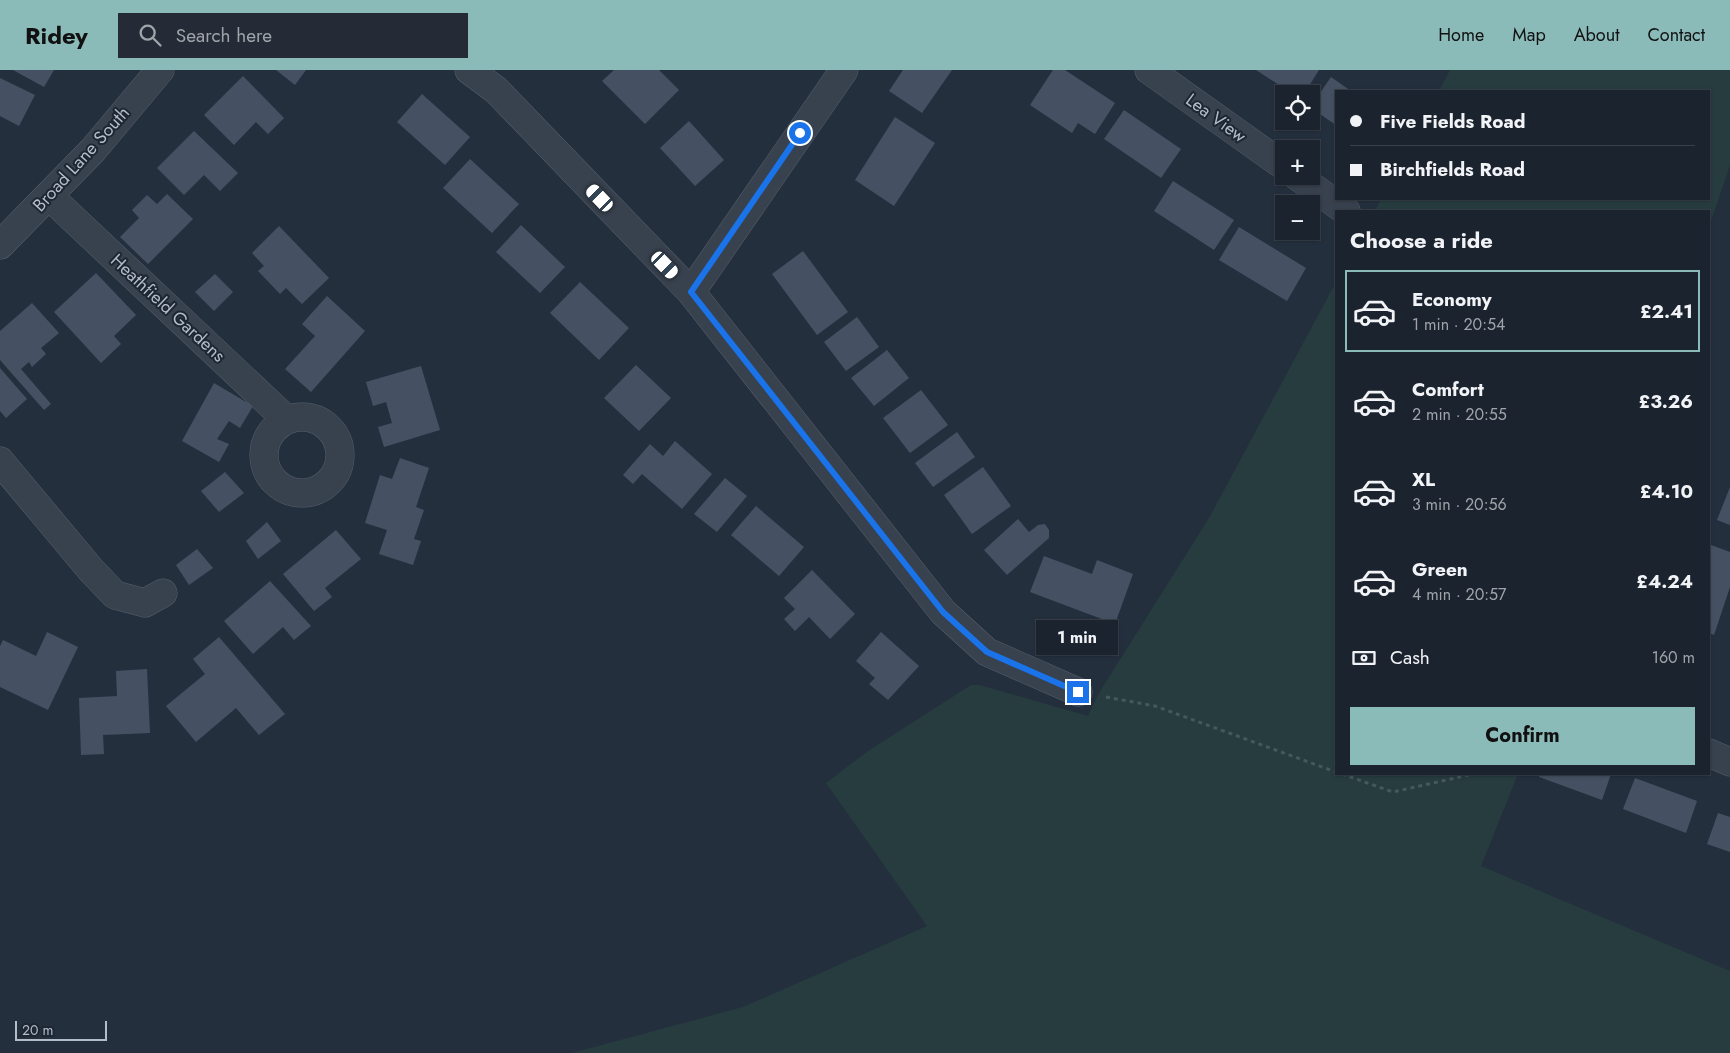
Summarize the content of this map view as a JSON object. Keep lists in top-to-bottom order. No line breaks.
{"streets":{"street":["Lea View","Broad Lane South","Heathfield Gardens"]},"crossings":[["Broad Lane South","Heathfield Gardens"]],"scale_bar":"20 m","page":{"header":"Ridey","search":"Search here","nav":["Home","Map","About","Contact"],"map_buttons":["+","−"],"banner":["Five Fields Road","Birchfields Road"],"heading":"Choose a ride","list":[{"name":"Economy","note":"1 min · 20:54","value":"£2.41"},{"name":"Comfort","note":"2 min · 20:55","value":"£3.26"},{"name":"XL","note":"3 min · 20:56","value":"£4.10"},{"name":"Green","note":"4 min · 20:57","value":"£4.24"}],"bubble":"1 min","pay":["Cash","160 m"],"buttons":"Confirm","scale":"20 m"}}
